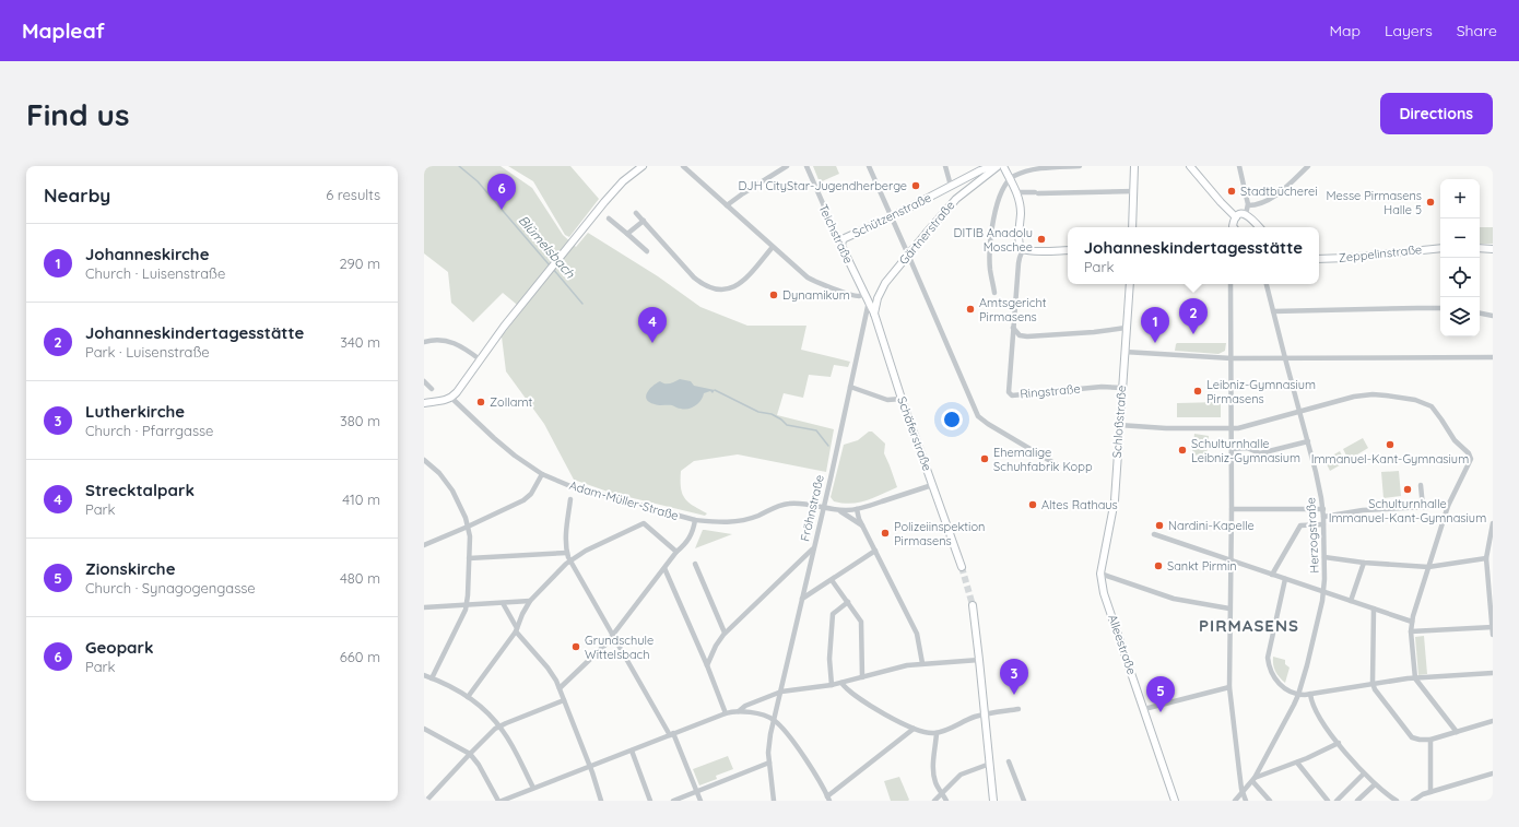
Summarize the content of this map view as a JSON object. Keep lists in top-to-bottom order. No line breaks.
{"streets":{"main road":["Schützenstraße","Gärtnerstraße","Teichstraße","Zeppelinstraße","Ringstraße","Schloßstraße","Schäferstraße","Alleestraße"],"street":["Adam-Müller-Straße","Fröhnstraße","Herzogstraße"]},"crossings":[["Schützenstraße","Teichstraße"],["Gärtnerstraße","Schäferstraße"],["Teichstraße","Schäferstraße"],["Teichstraße","Fröhnstraße"],["Ringstraße","Schloßstraße"],["Schloßstraße","Alleestraße"],["Schäferstraße","Fröhnstraße"],["Adam-Müller-Straße","Fröhnstraße"]],"districts":["PIRMASENS"],"water":["Blümelsbach"],"places":["DJH CityStar-Jugendherberge","Stadtbücherei","Messe Pirmasens Halle 5","DITIB Anadolu Moschee","Dynamikum","Amtsgericht Pirmasens","Leibniz-Gymnasium Pirmasens","Zollamt","Immanuel-Kant-Gymnasium","Schulturnhalle Leibniz-Gymnasium","Ehemalige Schuhfabrik Kopp","Schulturnhalle Immanuel-Kant-Gymnasium","Altes Rathaus","Nardini-Kapelle","Polizeiinspektion Pirmasens","Sankt Pirmin","Grundschule Wittelsbach"],"page":{"header":"Mapleaf","nav":["Map","Layers","Share"],"buttons":"Directions","title":"Find us","heading":["Nearby","6 results"],"pins":["6","2","1","4","3","5"],"map_buttons":["+","−"],"list":[{"mark":"1","name":"Johanneskirche","note":"Church · Luisenstraße","value":"290 m"},{"mark":"2","name":"Johanneskindertagesstätte","note":"Park · Luisenstraße","value":"340 m"},{"mark":"3","name":"Lutherkirche","note":"Church · Pfarrgasse","value":"380 m"},{"mark":"4","name":"Strecktalpark","note":"Park","value":"410 m"},{"mark":"5","name":"Zionskirche","note":"Church · Synagogengasse","value":"480 m"},{"mark":"6","name":"Geopark","note":"Park","value":"660 m"}],"popup":["Johanneskindertagesstätte","Park"]}}
